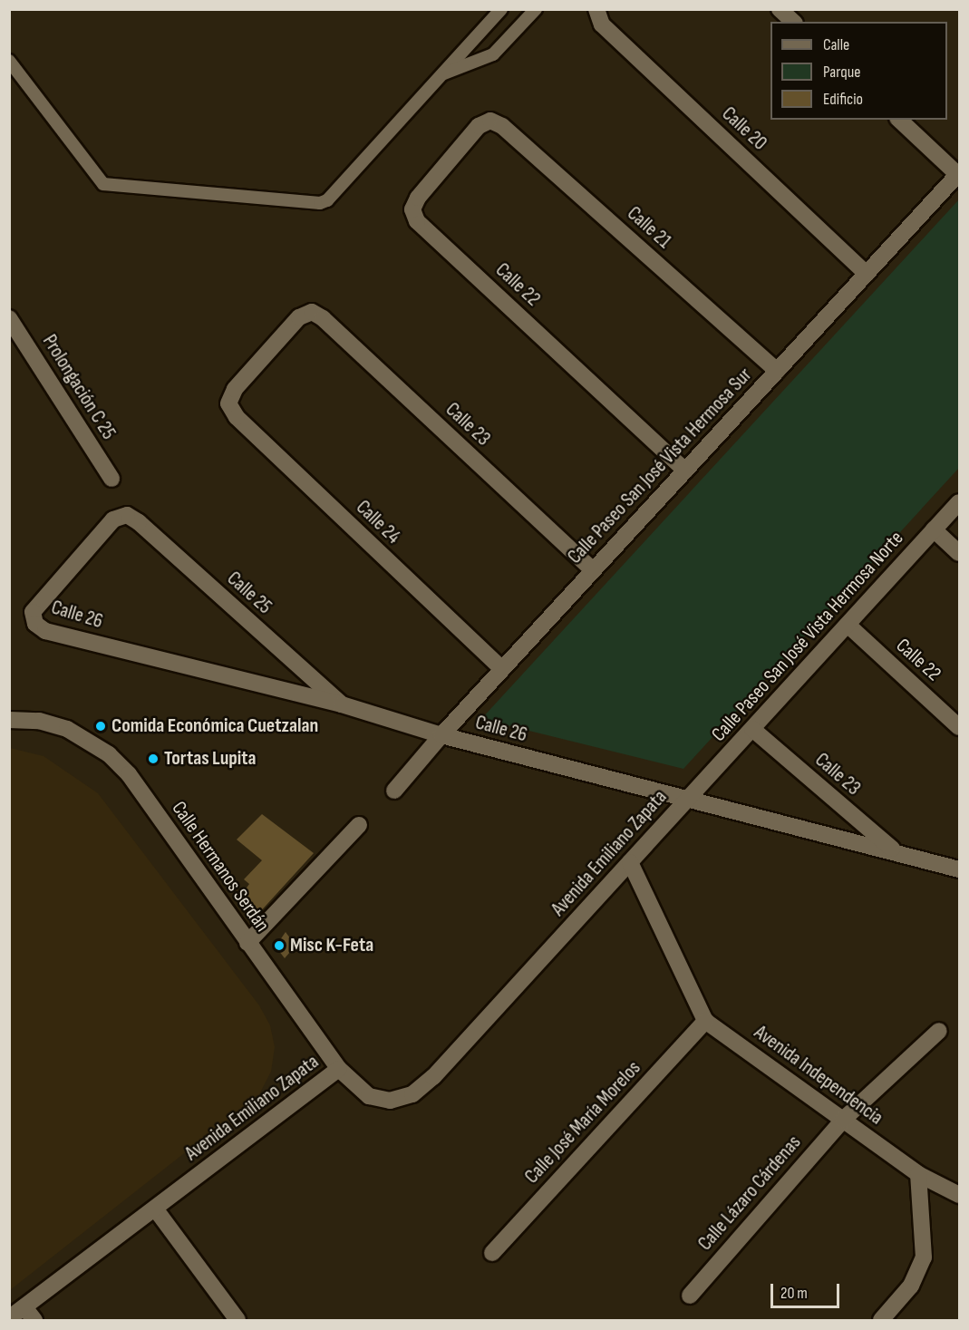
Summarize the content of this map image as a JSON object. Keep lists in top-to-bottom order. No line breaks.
{"streets":{"street":["Calle 20","Calle 21","Calle 22","Prolongación C 25","Calle 23","Calle Paseo San José Vista Hermosa Sur","Calle 24","Calle 25","Calle 26","Calle Paseo San José Vista Hermosa Norte","Avenida Emiliano Zapata","Calle Hermanos Serdán","Avenida Independencia","Calle José María Morelos","Calle Lázaro Cárdenas"]},"crossings":[["Calle 20","Calle Paseo San José Vista Hermosa Sur"],["Calle 21","Calle 22"],["Calle 21","Calle Paseo San José Vista Hermosa Sur"],["Calle 22","Calle Paseo San José Vista Hermosa Sur"],["Calle 22","Calle Paseo San José Vista Hermosa Norte"],["Calle 23","Calle Paseo San José Vista Hermosa Sur"],["Calle 23","Calle 24"],["Calle 23","Calle 26"],["Calle 23","Calle Paseo San José Vista Hermosa Norte"],["Calle Paseo San José Vista Hermosa Sur","Calle 24"],["Calle Paseo San José Vista Hermosa Sur","Calle 26"],["Calle 25","Calle 26"],["Calle 26","Calle Paseo San José Vista Hermosa Norte"],["Calle 26","Avenida Emiliano Zapata"],["Calle Paseo San José Vista Hermosa Norte","Avenida Emiliano Zapata"],["Avenida Emiliano Zapata","Calle Hermanos Serdán"],["Avenida Emiliano Zapata","Avenida Independencia"],["Avenida Independencia","Calle José María Morelos"],["Avenida Independencia","Calle Lázaro Cárdenas"]],"places":["Comida Económica Cuetzalan","Tortas Lupita","Misc K-Feta"],"legend":["Calle","Parque","Edificio"],"scale_bar":"20 m"}
